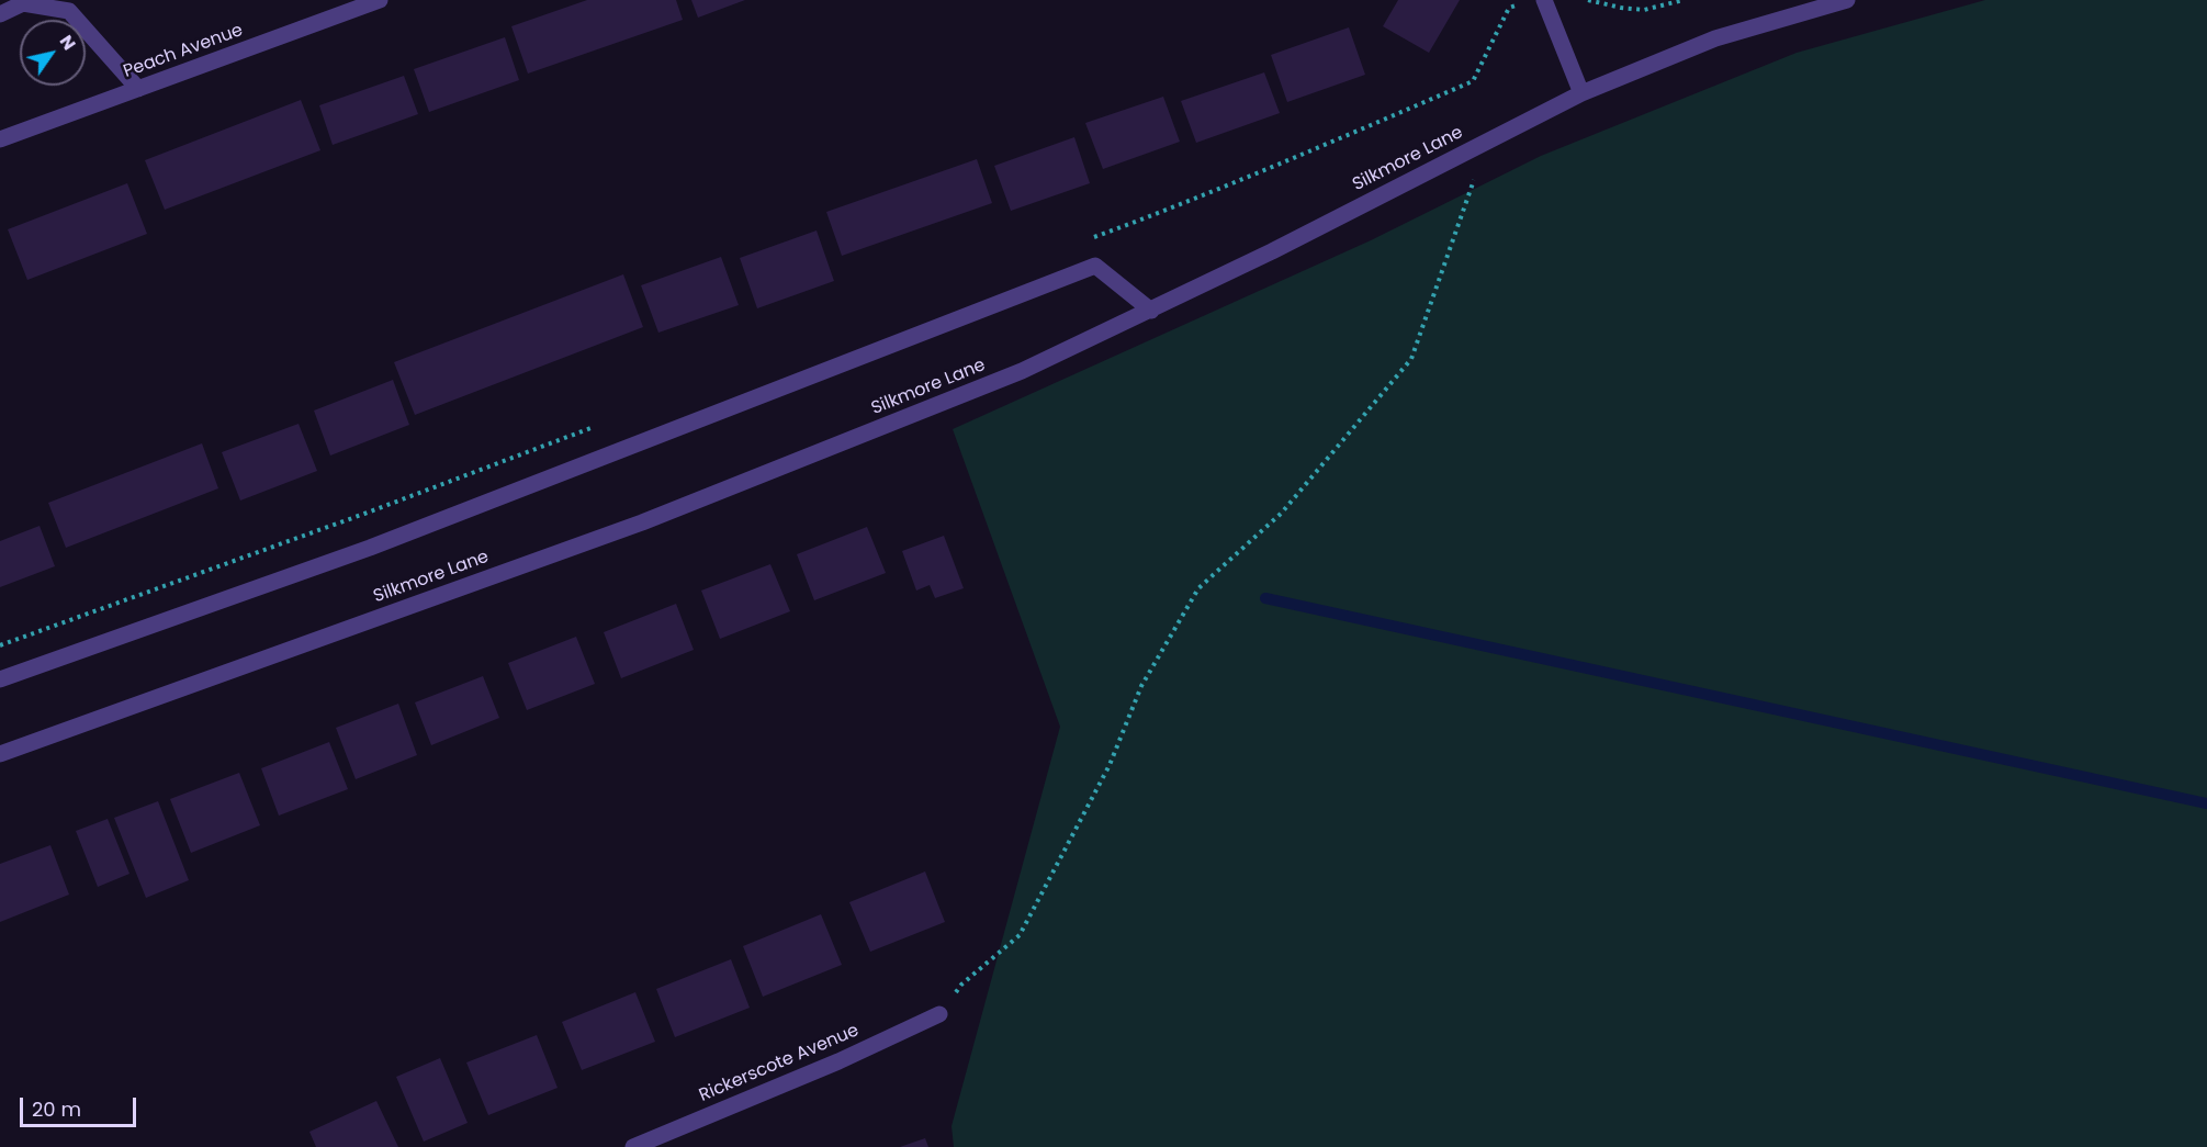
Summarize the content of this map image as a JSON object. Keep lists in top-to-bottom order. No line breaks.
{"streets":{"street":["Peach Avenue","Silkmore Lane","Rickerscote Avenue"]},"scale_bar":"20 m","north":"top right"}
